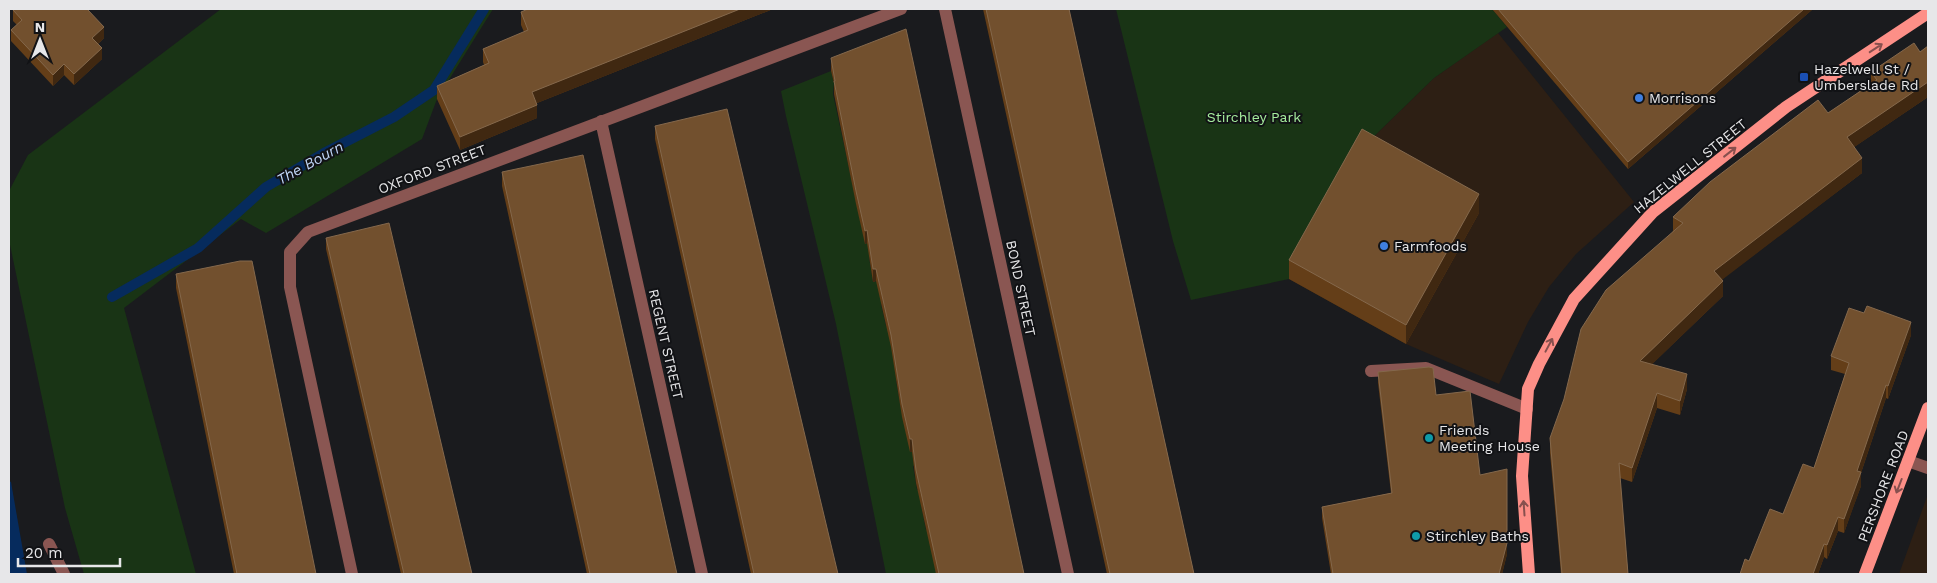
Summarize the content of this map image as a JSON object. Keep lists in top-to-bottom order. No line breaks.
{"streets":{"main road":["HAZELWELL STREET","PERSHORE ROAD"],"street":["OXFORD STREET","BOND STREET","REGENT STREET"]},"crossings":[["OXFORD STREET","REGENT STREET"]],"one_way":["HAZELWELL STREET","PERSHORE ROAD"],"water":["The Bourn"],"parks":["Stirchley Park"],"places":{"transit":["Hazelwell St / Umberslade Rd"],"other":["Morrisons","Farmfoods","Friends Meeting House","Stirchley Baths"]},"scale_bar":"20 m","north":"top"}
